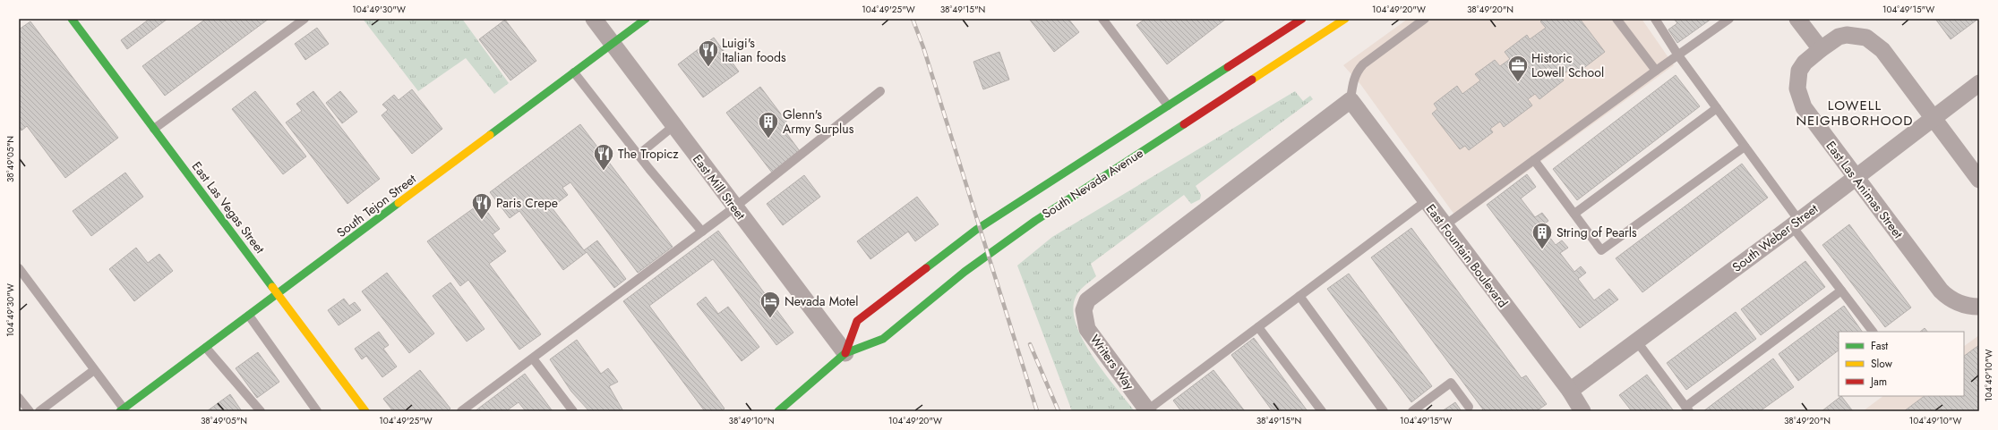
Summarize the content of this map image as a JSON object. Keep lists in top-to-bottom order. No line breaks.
{"streets":{"main road":["South Nevada Avenue","South Tejon Street","East Las Vegas Street"],"street":["East Mill Street","East Las Animas Street","South Weber Street","East Fountain Boulevard","Writers Way"]},"crossings":[["South Nevada Avenue","East Mill Street"],["East Mill Street","South Tejon Street"],["East Las Animas Street","South Weber Street"],["South Tejon Street","East Las Vegas Street"],["South Weber Street","East Fountain Boulevard"],["East Fountain Boulevard","Writers Way"]],"districts":["LOWELL NEIGHBORHOOD"],"places":{"restaurant":["Luigi's Italian foods","The Tropicz","Paris Crepe"],"office":["Historic Lowell School"],"building":["Glenn's Army Surplus","String of Pearls"],"hotel":["Nevada Motel"]},"legend":["Fast","Slow","Jam"],"coordinates":["104°49'30\"W","104°49'25\"W","38°49'15\"N","104°49'20\"W","38°49'20\"N","104°49'15\"W","38°49'05\"N","104°49'10\"W","38°49'10\"N"]}
